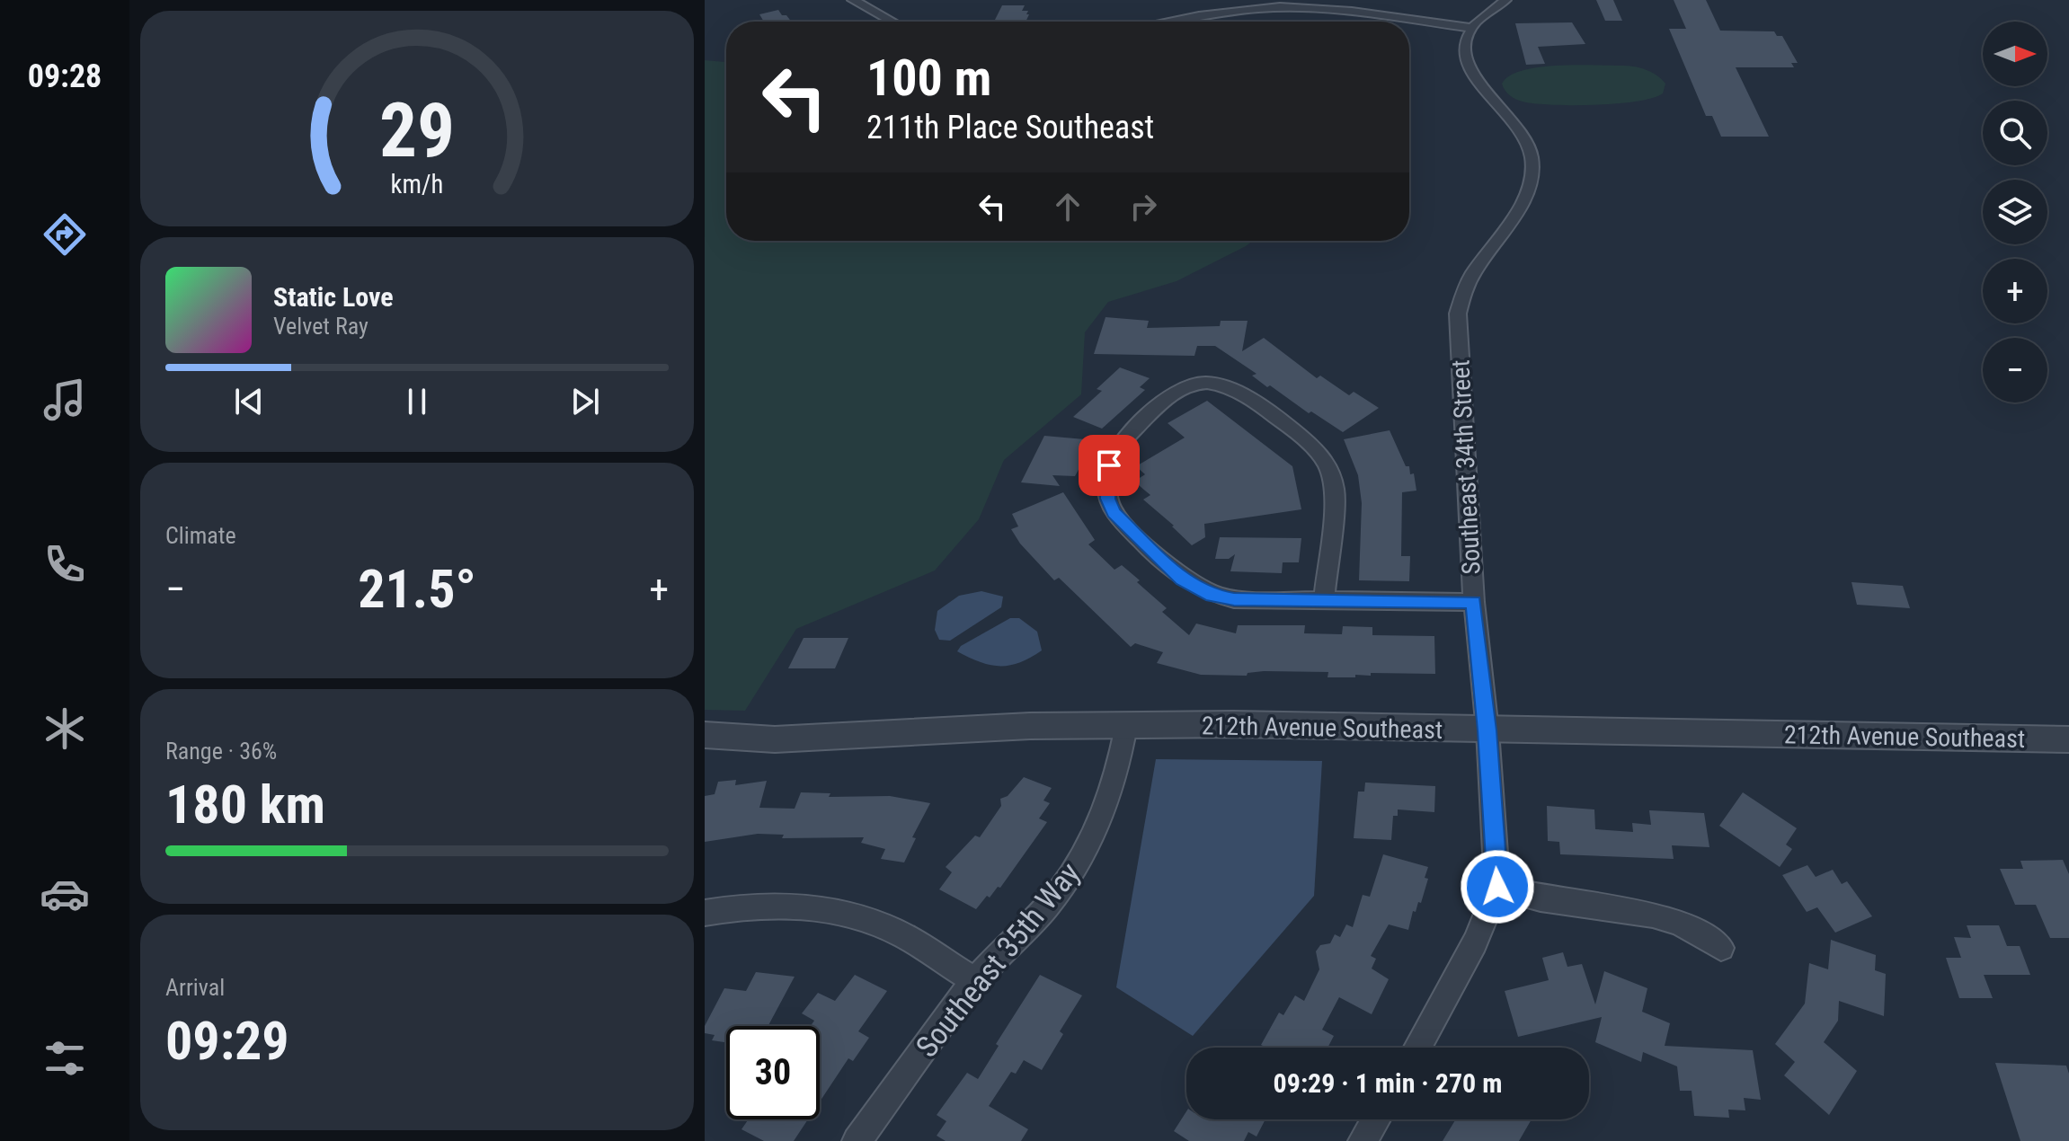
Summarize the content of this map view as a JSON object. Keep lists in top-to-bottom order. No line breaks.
{"streets":{"street":["Southeast 34th Street","212th Avenue Southeast","Southeast 35th Way"]},"crossings":[["Southeast 34th Street","212th Avenue Southeast"],["212th Avenue Southeast","Southeast 35th Way"]],"north":"right","page":{"tabs":"09:28","map_buttons":["+","−"],"turn":["100 m","211th Place Southeast"],"song":["Static Love","Velvet Ray"],"tile":["Climate",["Range · 36%","180 km"],["Arrival","09:29"]],"heat":["−","21.5°","+"],"limit":"30","trip":"09:29 · 1 min · 270 m","gauge":["29","km/h"]}}
